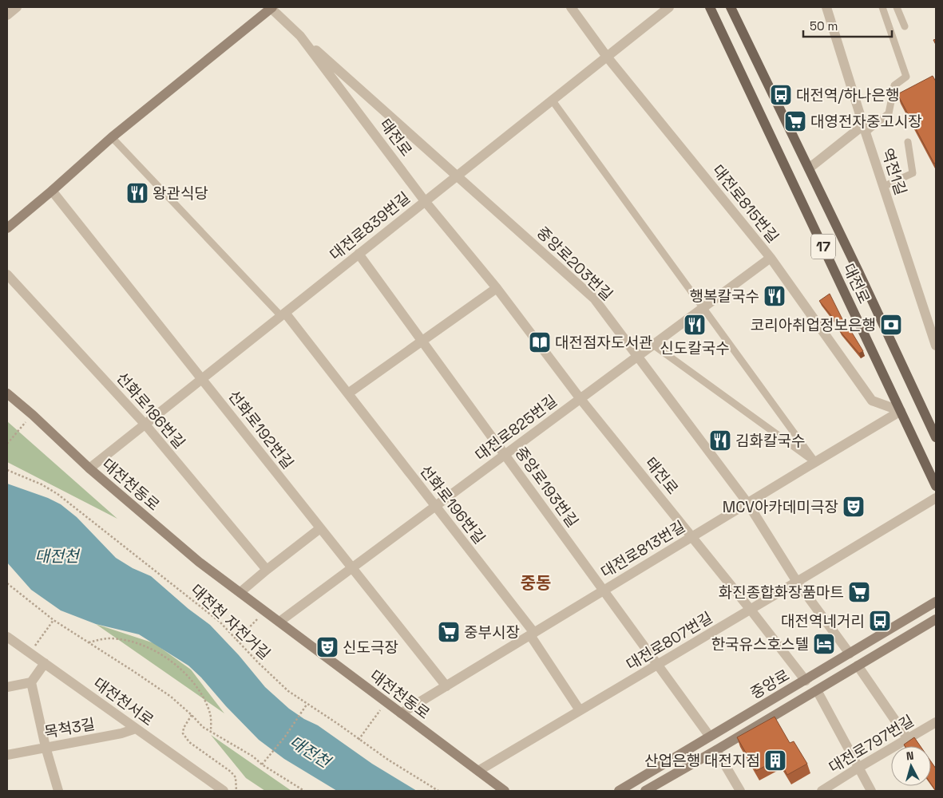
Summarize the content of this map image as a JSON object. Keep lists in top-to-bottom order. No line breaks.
{"streets":{"main road":["17","대전로","대전천동로","중앙로"],"street":["태전로","역전1길","대전로815번길","대전로839번길","중앙로203번길","선화로186번길","대전로825번길","선화로192번길","중앙로193번길","선화로196번길","대전로813번길","대전로807번길","대전천서로","목척3길","대전로797번길"],"path":["대전천 자전거길"]},"crossings":[["태전로","대전로839번길"],["태전로","중앙로203번길"],["태전로","대전로825번길"],["태전로","대전로813번길"],["태전로","대전로807번길"],["태전로","중앙로"],["대전로815번길","대전로839번길"],["대전로815번길","대전로"],["대전로815번길","대전로825번길"],["대전로815번길","대전로813번길"],["대전로839번길","중앙로203번길"],["대전로839번길","선화로186번길"],["대전로839번길","선화로192번길"],["대전로839번길","대전천동로"],["대전로839번길","중앙로193번길"],["대전로839번길","선화로196번길"],["중앙로203번길","대전로825번길"],["중앙로203번길","대전로813번길"],["중앙로203번길","대전로807번길"],["중앙로203번길","중앙로"],["대전로","대전로813번길"],["대전로825번길","선화로192번길"],["대전로825번길","대전천동로"],["대전로825번길","중앙로193번길"],["대전로825번길","선화로196번길"],["선화로192번길","대전로813번길"],["대전천동로","대전로813번길"],["대전천동로","대전로807번길"],["중앙로193번길","대전로813번길"],["중앙로193번길","대전로807번길"],["중앙로193번길","중앙로"],["선화로196번길","대전로813번길"],["선화로196번길","대전로807번길"],["대전천서로","목척3길"]],"districts":["중동"],"water":["대전천"],"places":{"bus stop":["대전역/하나은행","대전역네거리"],"supermarket":["대영전자중고시장","화진종합화장품마트","중부시장"],"restaurant":["왕관식당","행복칼국수","신도칼국수","김화칼국수"],"bank":["코리아취업정보은행"],"library":["대전점자도서관"],"theatre":["MCV아카데미극장","신도극장"],"hotel":["한국유스호스텔"],"building":["산업은행 대전지점"]},"scale_bar":"50 m","north":"top"}
